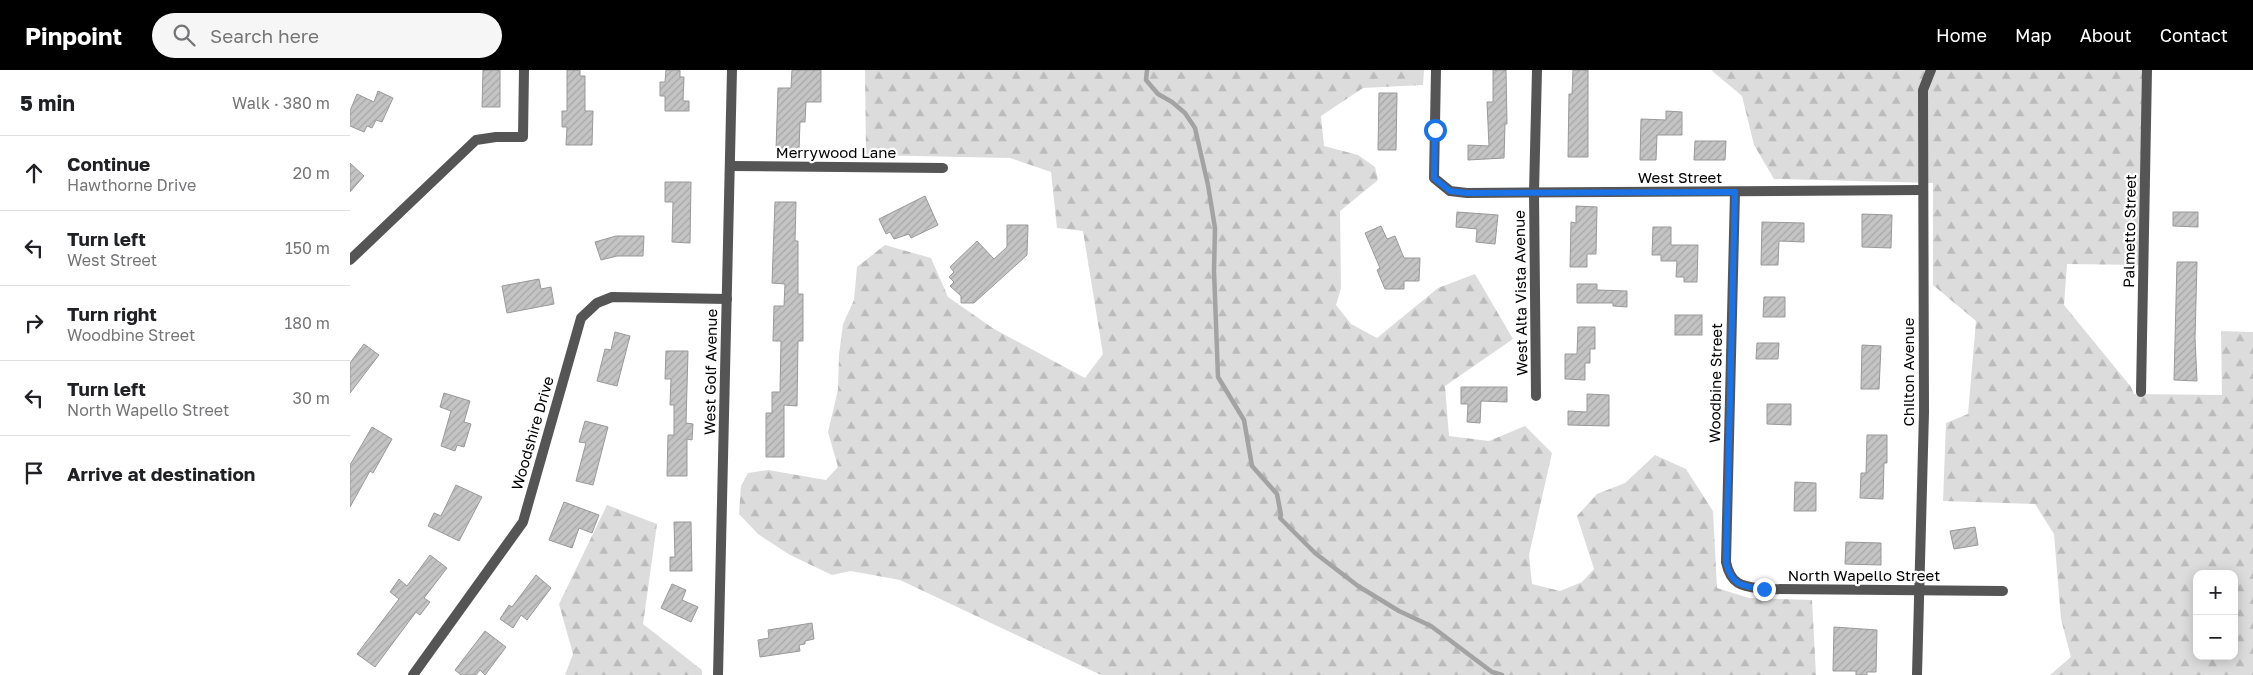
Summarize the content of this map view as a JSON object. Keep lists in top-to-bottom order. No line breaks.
{"streets":{"street":["Merrywood Lane","West Street","Palmetto Street","West Alta Vista Avenue","West Golf Avenue","Chilton Avenue","Woodbine Street","Woodshire Drive","North Wapello Street"]},"crossings":[["Merrywood Lane","West Golf Avenue"],["West Street","West Alta Vista Avenue"],["West Street","Chilton Avenue"],["West Street","Woodbine Street"],["West Golf Avenue","Woodshire Drive"],["Chilton Avenue","North Wapello Street"],["Woodbine Street","North Wapello Street"]],"page":{"header":"Pinpoint","search":"Search here","nav":["Home","Map","About","Contact"],"heading":["5 min","Walk · 380 m"],"list":[["Continue","Hawthorne Drive","20 m"],["Turn left","West Street","150 m"],["Turn right","Woodbine Street","180 m"],["Turn left","North Wapello Street","30 m"],"Arrive at destination"],"map_buttons":["+","−"]}}
